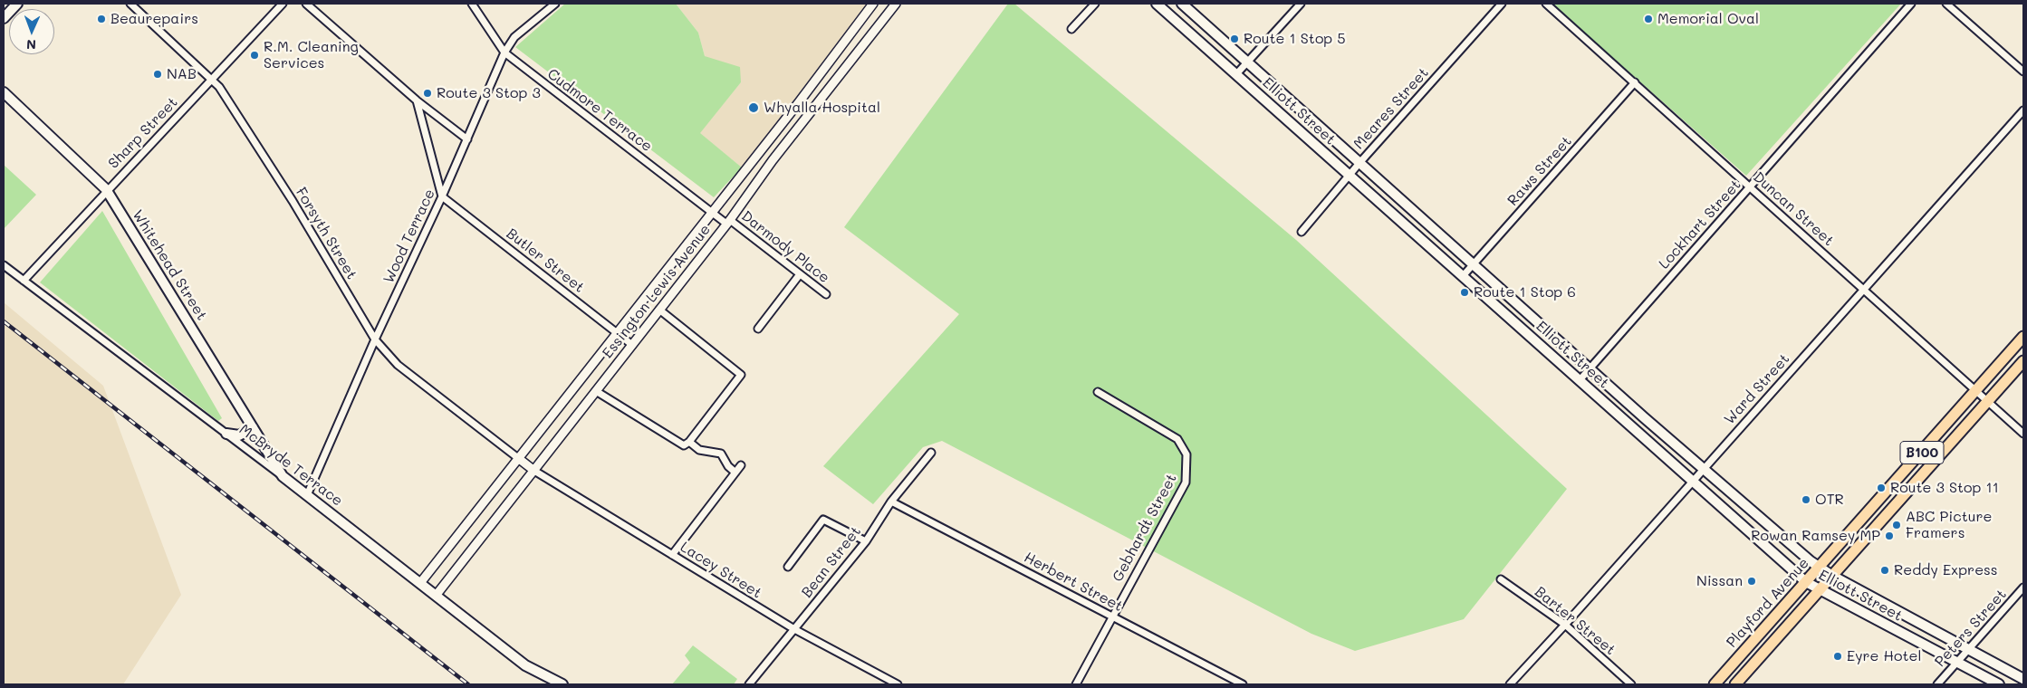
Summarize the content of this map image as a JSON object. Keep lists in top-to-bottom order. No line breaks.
{"streets":{"highway":["B100","Playford Avenue"],"main road":["Elliott Street","Whitehead Street","McBryde Terrace"],"street":["Meares Street","Cudmore Terrace","Sharp Street","Raws Street","Duncan Street","Lockhart Street","Forsyth Street","Wood Terrace","Darmody Place","Butler Street","Essington Lewis Avenue","Ward Street","Gebhardt Street","Bean Street","Lacey Street","Herbert Street","Barter Street","Peters Street"]},"crossings":[["Meares Street","Elliott Street"],["Cudmore Terrace","Wood Terrace"],["Cudmore Terrace","Darmody Place"],["Cudmore Terrace","Essington Lewis Avenue"],["Elliott Street","Raws Street"],["Elliott Street","Lockhart Street"],["Elliott Street","Ward Street"],["Elliott Street","Playford Avenue"],["Elliott Street","Peters Street"],["Sharp Street","Forsyth Street"],["Sharp Street","Whitehead Street"],["Sharp Street","McBryde Terrace"],["Raws Street","Duncan Street"],["Duncan Street","Lockhart Street"],["Duncan Street","Ward Street"],["Duncan Street","Playford Avenue"],["Forsyth Street","Wood Terrace"],["Forsyth Street","Essington Lewis Avenue"],["Wood Terrace","Butler Street"],["Wood Terrace","McBryde Terrace"],["Darmody Place","Essington Lewis Avenue"],["Butler Street","Essington Lewis Avenue"],["Whitehead Street","McBryde Terrace"],["Essington Lewis Avenue","McBryde Terrace"],["Essington Lewis Avenue","Lacey Street"],["Ward Street","Barter Street"],["Gebhardt Street","Herbert Street"],["Bean Street","Lacey Street"],["Bean Street","Herbert Street"]],"places":["Beaurepairs","Memorial Oval","Route 1 Stop 5","R.M. Cleaning Services","NAB","Route 3 Stop 3","Whyalla Hospital","Route 1 Stop 6","Route 3 Stop 11","OTR","ABC Picture Framers","Rowan Ramsey MP","Reddy Express","Nissan","Eyre Hotel"],"north":"bottom"}
